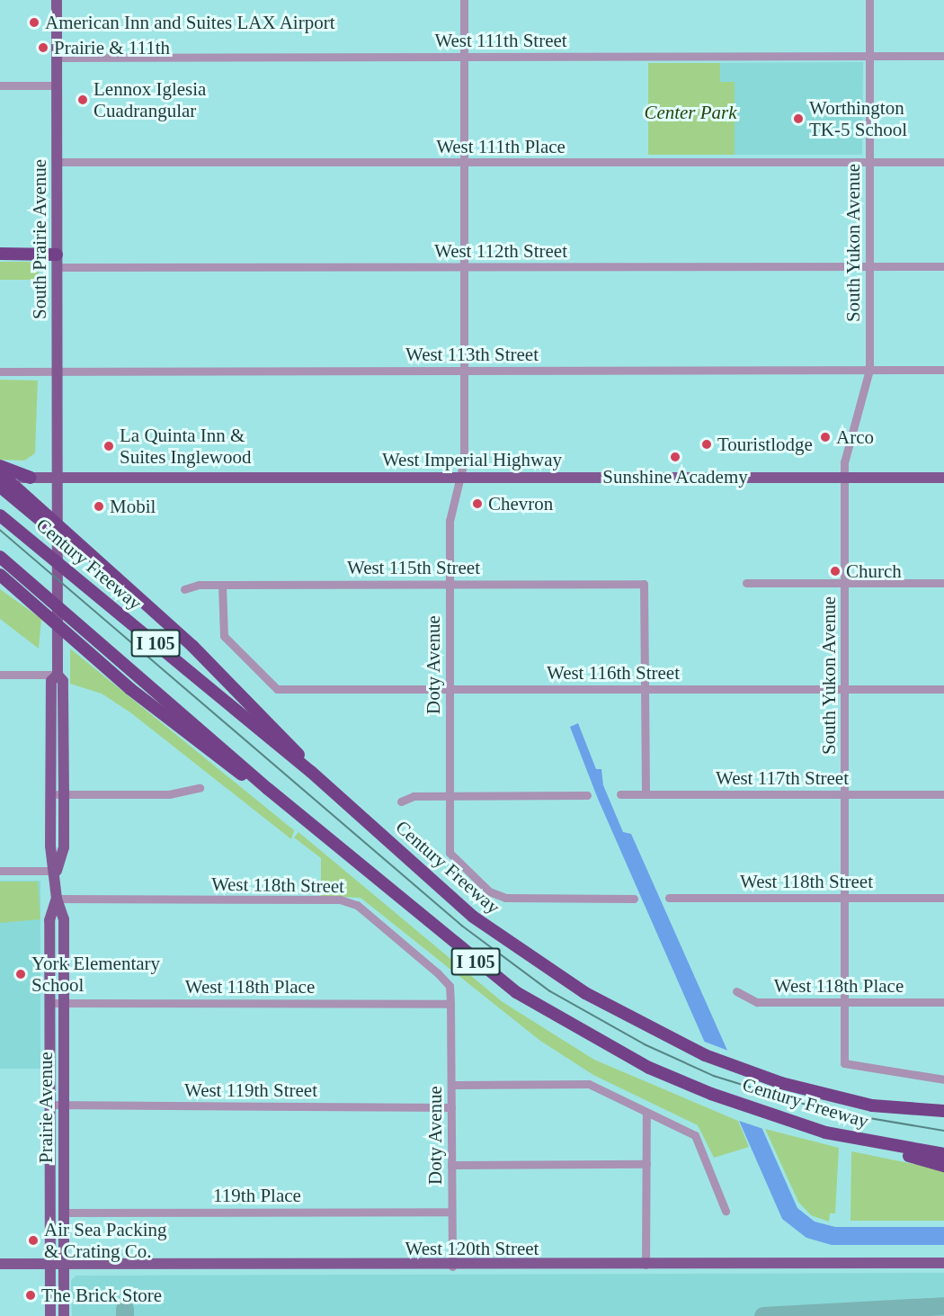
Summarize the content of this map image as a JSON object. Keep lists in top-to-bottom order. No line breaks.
{"streets":{"highway":["Century Freeway","I 105"],"main road":["South Prairie Avenue","West Imperial Highway","Prairie Avenue","West 120th Street"],"street":["West 111th Street","West 111th Place","South Yukon Avenue","West 112th Street","West 113th Street","West 115th Street","Doty Avenue","West 116th Street","West 117th Street","West 118th Street","West 118th Place","West 119th Street","119th Place"]},"crossings":[["West 111th Street","South Prairie Avenue"],["West 111th Street","South Yukon Avenue"],["West 111th Street","Doty Avenue"],["West 111th Place","South Prairie Avenue"],["West 111th Place","South Yukon Avenue"],["West 111th Place","Doty Avenue"],["South Prairie Avenue","West 112th Street"],["South Prairie Avenue","West 113th Street"],["South Prairie Avenue","West Imperial Highway"],["South Prairie Avenue","Prairie Avenue"],["South Yukon Avenue","West 112th Street"],["South Yukon Avenue","West 113th Street"],["South Yukon Avenue","West Imperial Highway"],["South Yukon Avenue","West 116th Street"],["South Yukon Avenue","West 117th Street"],["South Yukon Avenue","West 118th Street"],["South Yukon Avenue","West 118th Place"],["West 112th Street","Doty Avenue"],["West 113th Street","Doty Avenue"],["West Imperial Highway","Doty Avenue"],["West Imperial Highway","Prairie Avenue"],["West 115th Street","Doty Avenue"],["West 115th Street","West 116th Street"],["Doty Avenue","West 116th Street"],["Doty Avenue","West 118th Street"],["Doty Avenue","West 118th Place"],["Doty Avenue","West 119th Street"],["Doty Avenue","119th Place"],["Doty Avenue","West 120th Street"],["West 118th Street","West 118th Place"],["West 118th Street","Prairie Avenue"],["West 118th Place","Prairie Avenue"],["West 119th Street","Prairie Avenue"],["Prairie Avenue","119th Place"],["Prairie Avenue","West 120th Street"]],"parks":["Center Park"],"places":["American Inn and Suites LAX Airport","Prairie & 111th","Lennox Iglesia Cuadrangular","Worthington TK-5 School","Arco","Touristlodge","La Quinta Inn & Suites Inglewood","Sunshine Academy","Chevron","Mobil","Church","York Elementary School","Air Sea Packing & Crating Co.","The Brick Store"]}
